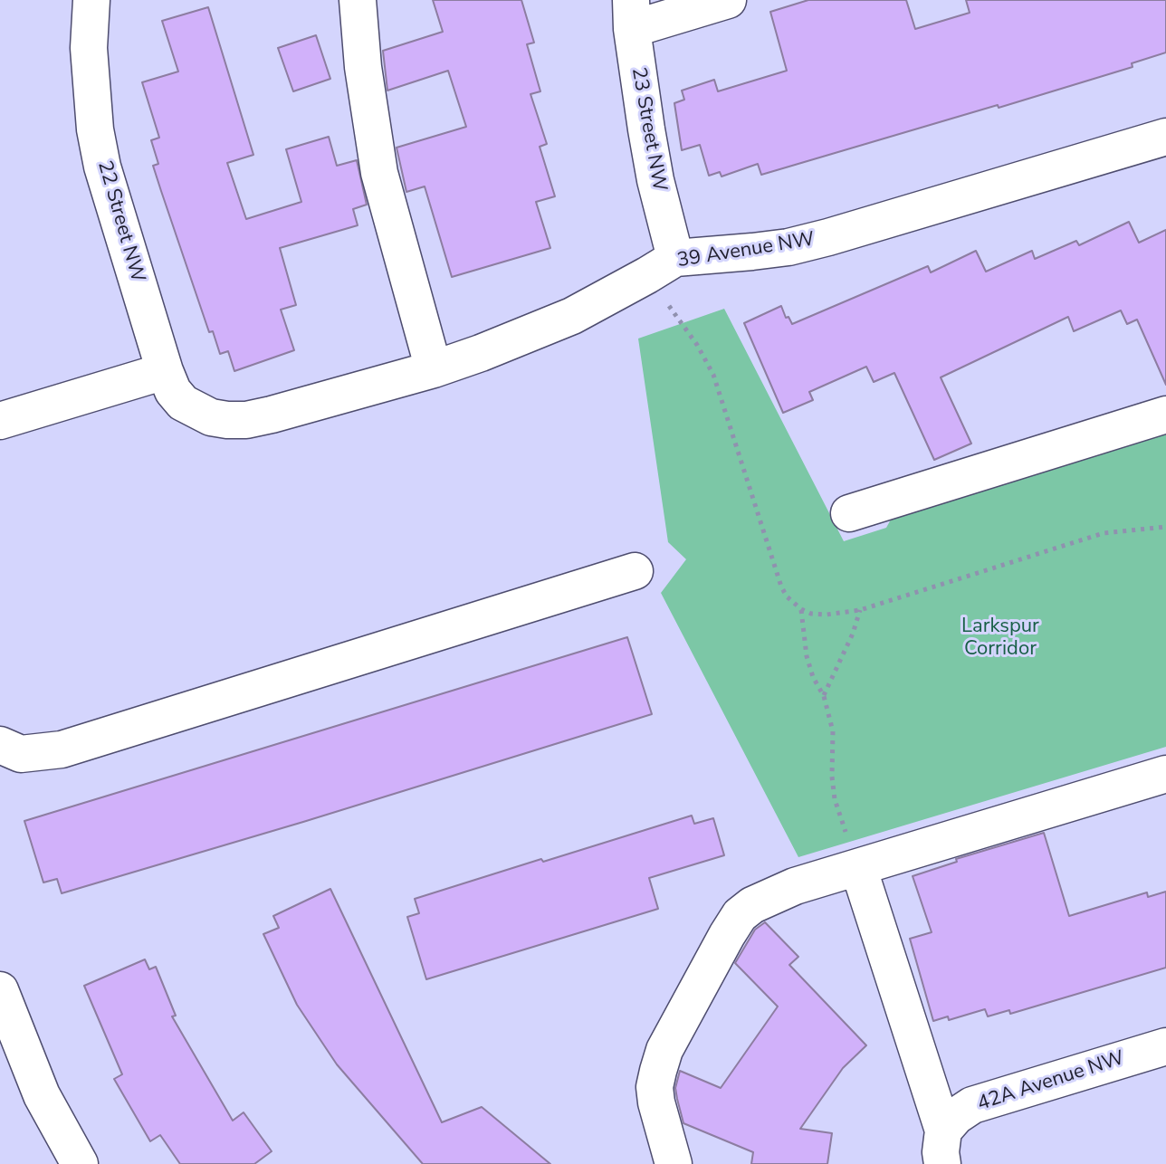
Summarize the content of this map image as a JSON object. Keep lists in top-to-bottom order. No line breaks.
{"streets":{"street":["23 Street NW","22 Street NW","39 Avenue NW","42A Avenue NW"]},"crossings":[["23 Street NW","39 Avenue NW"],["22 Street NW","39 Avenue NW"]],"parks":["Larkspur Corridor"]}
